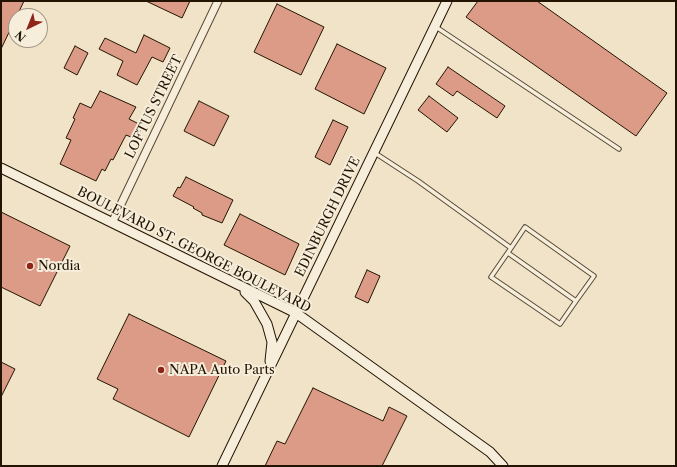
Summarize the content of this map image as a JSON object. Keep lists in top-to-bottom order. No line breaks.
{"streets":{"street":["LOFTUS STREET","EDINBURGH DRIVE","BOULEVARD ST. GEORGE BOULEVARD"]},"crossings":[["LOFTUS STREET","BOULEVARD ST. GEORGE BOULEVARD"],["EDINBURGH DRIVE","BOULEVARD ST. GEORGE BOULEVARD"]],"places":["Nordia","NAPA Auto Parts"],"north":"bottom left"}
